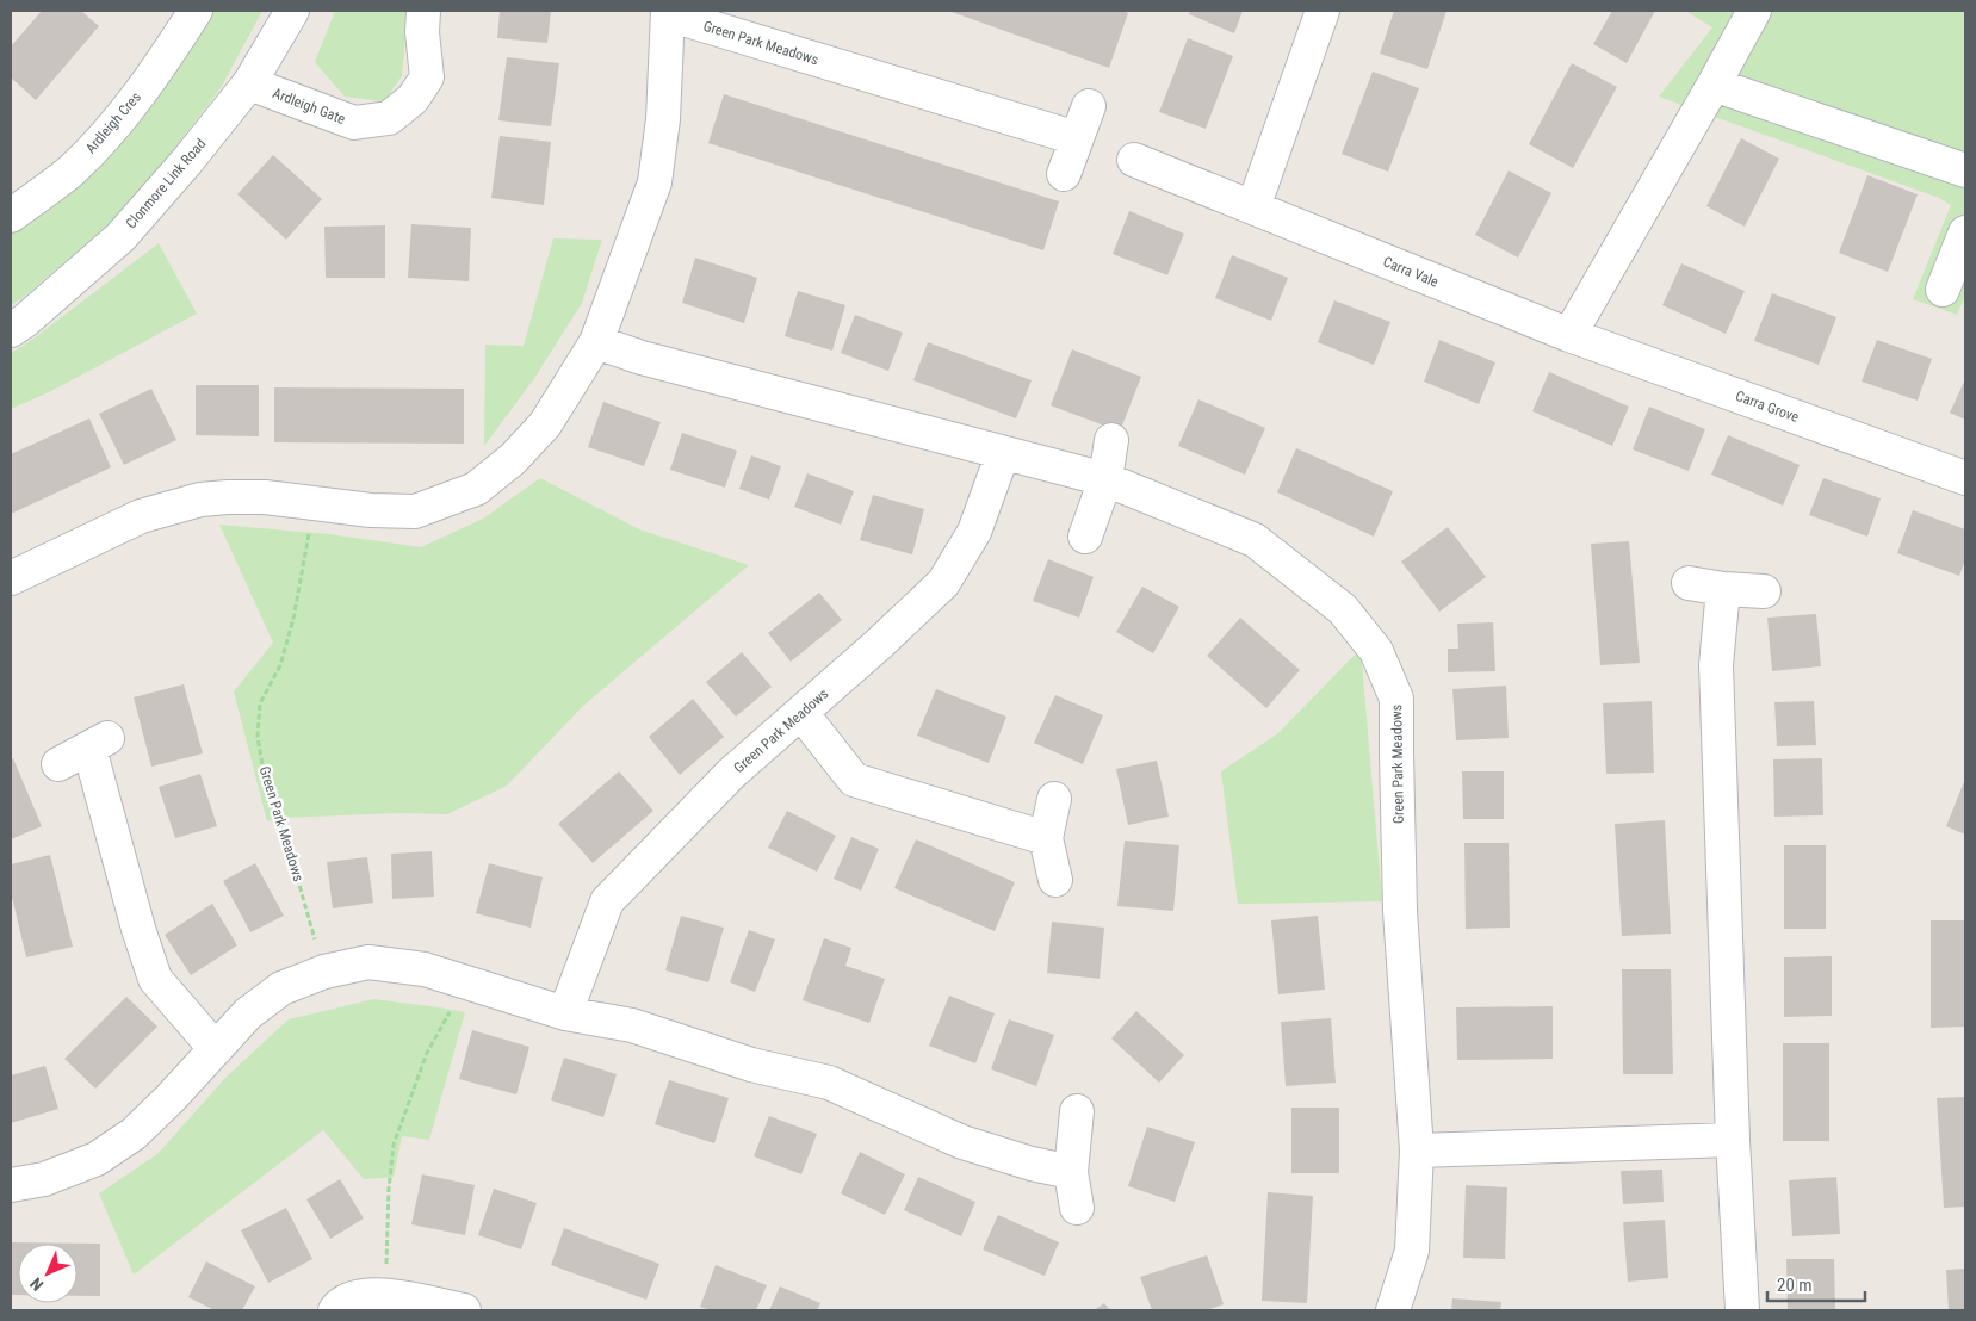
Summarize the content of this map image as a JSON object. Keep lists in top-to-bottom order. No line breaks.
{"streets":{"street":["Green Park Meadows","Ardleigh Gate","Ardleigh Cres","Clonmore Link Road","Carra Vale","Carra Grove"]},"crossings":[["Ardleigh Gate","Clonmore Link Road"],["Carra Vale","Carra Grove"]],"scale_bar":"20 m","north":"bottom left"}
